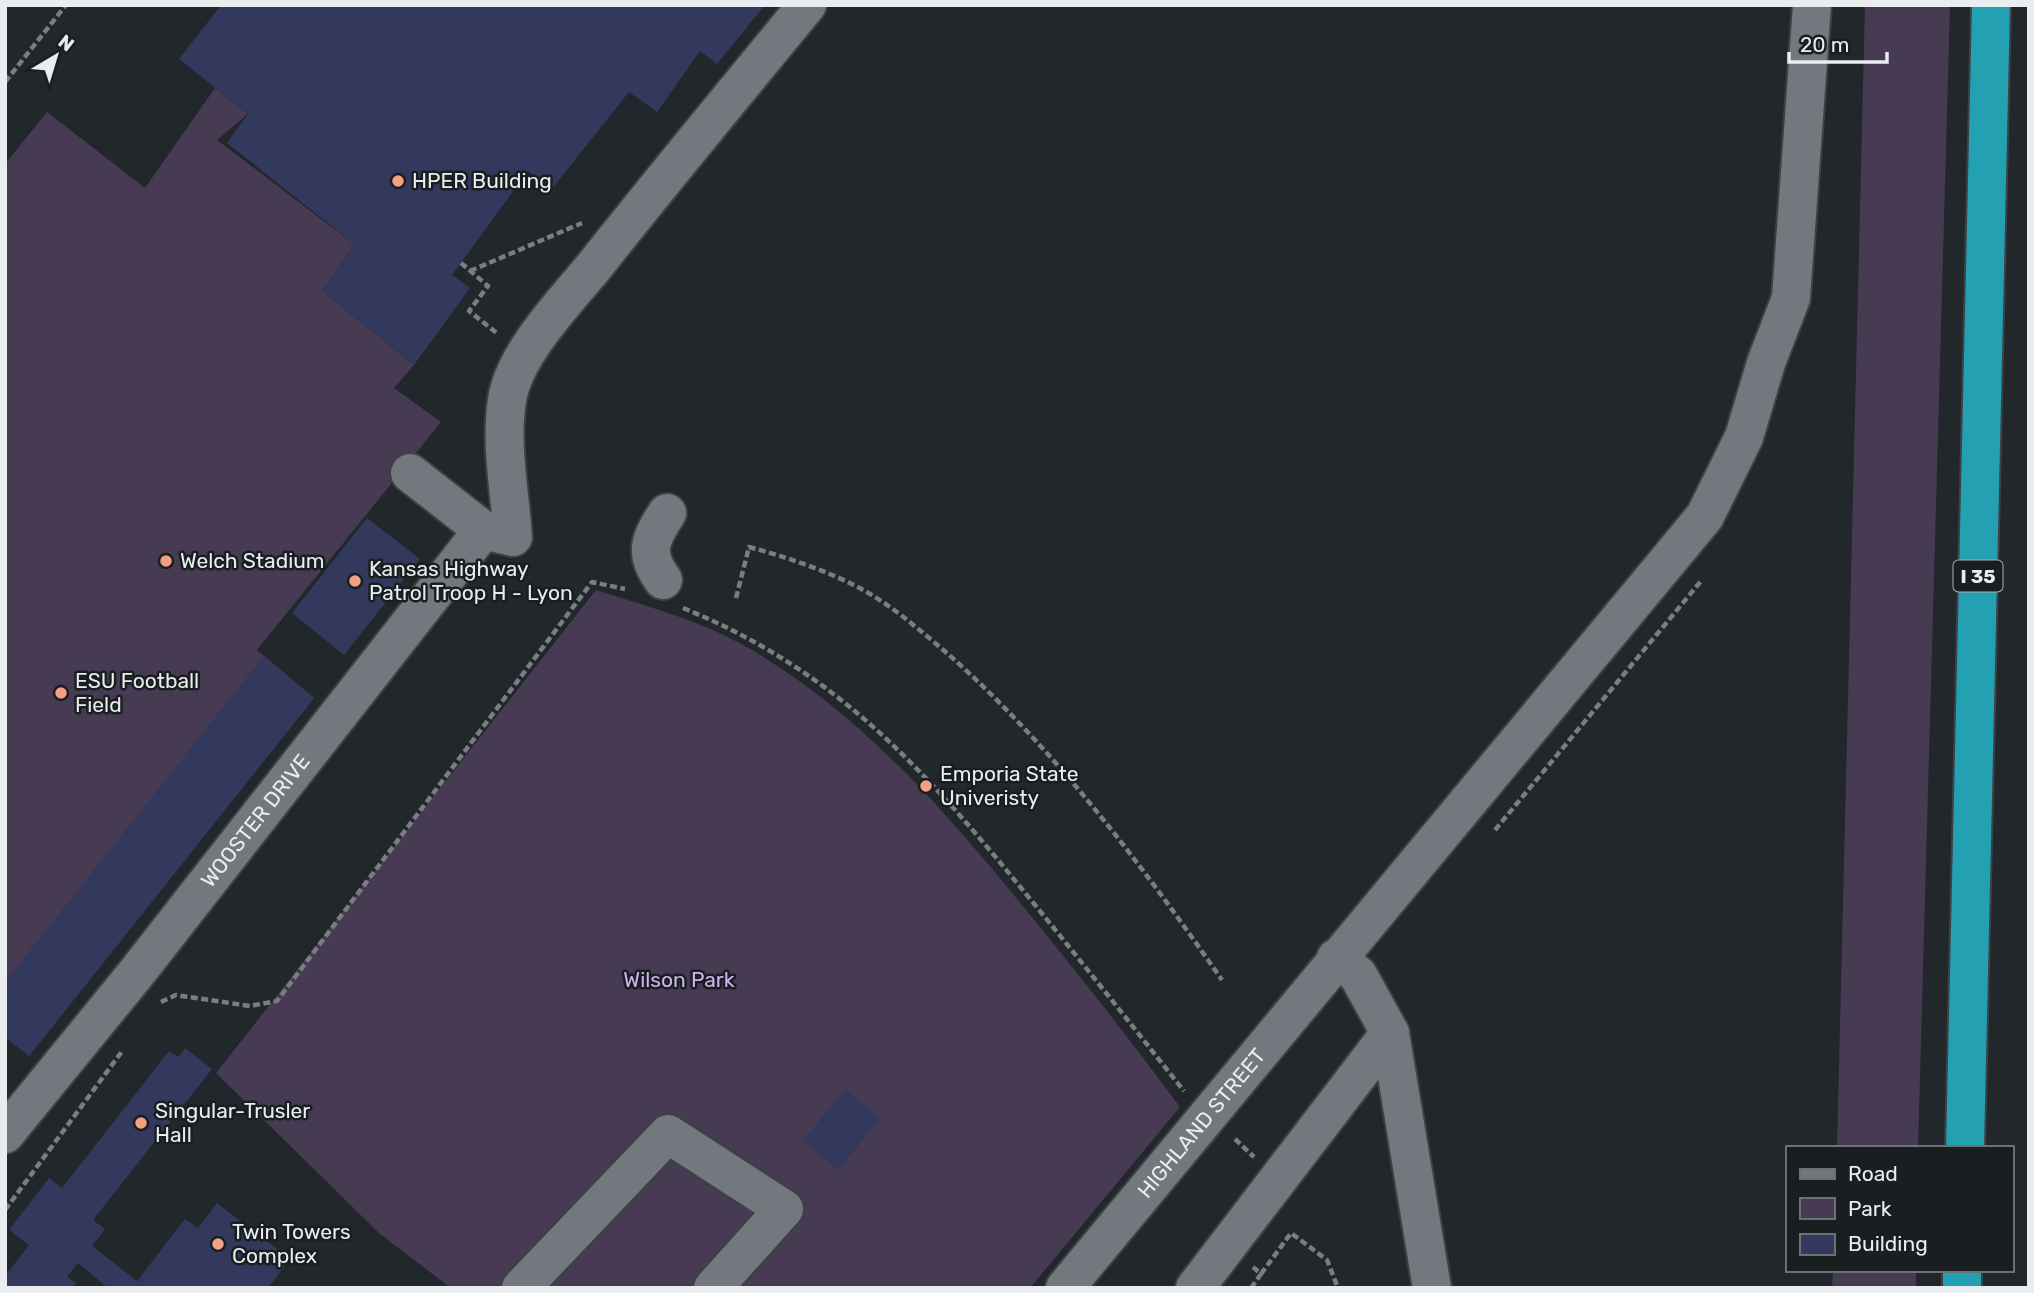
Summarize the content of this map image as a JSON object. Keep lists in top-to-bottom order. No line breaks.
{"streets":{"highway":["I 35"],"street":["WOOSTER DRIVE","HIGHLAND STREET"]},"parks":["Wilson Park"],"places":["HPER Building","Welch Stadium","Kansas Highway Patrol Troop H - Lyon","ESU Football Field","Emporia State Univeristy","Singular-Trusler Hall","Twin Towers Complex"],"legend":["Road","Park","Building"],"scale_bar":"20 m","north":"top right"}
